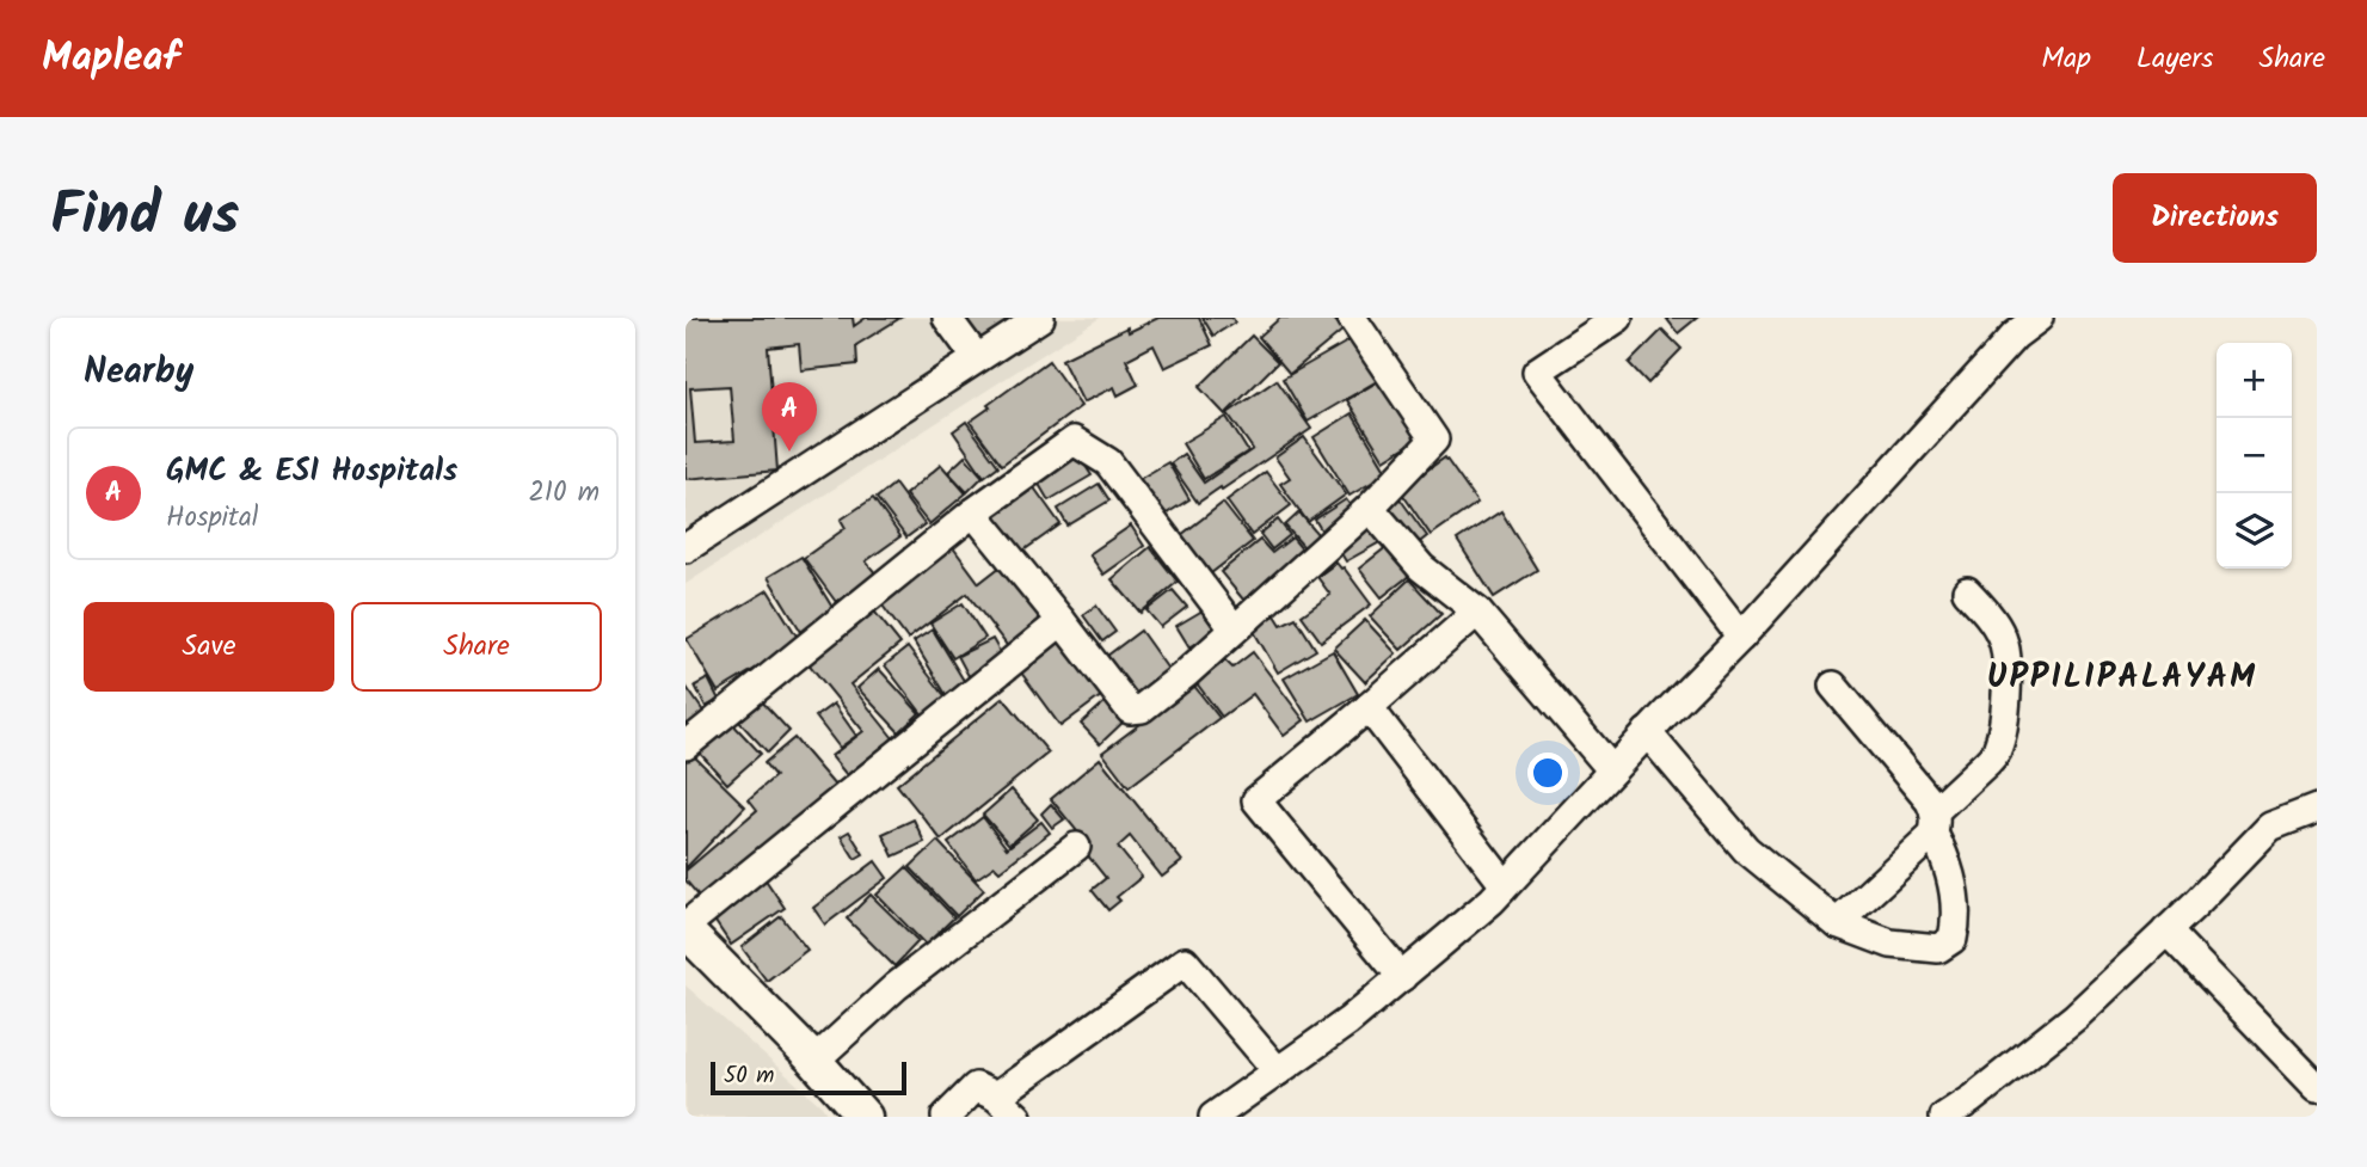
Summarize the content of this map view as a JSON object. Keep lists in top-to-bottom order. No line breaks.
{"districts":["UPPILIPALAYAM"],"scale_bar":"50 m","page":{"header":"Mapleaf","nav":["Map","Layers","Share"],"title":"Find us","buttons":["Directions",["Save","Share"]],"heading":"Nearby","map_buttons":["+","−"],"pins":"A","list":[{"mark":"A","name":"GMC & ESI Hospitals","note":"Hospital","value":"210 m"}],"scale":"50 m"}}
